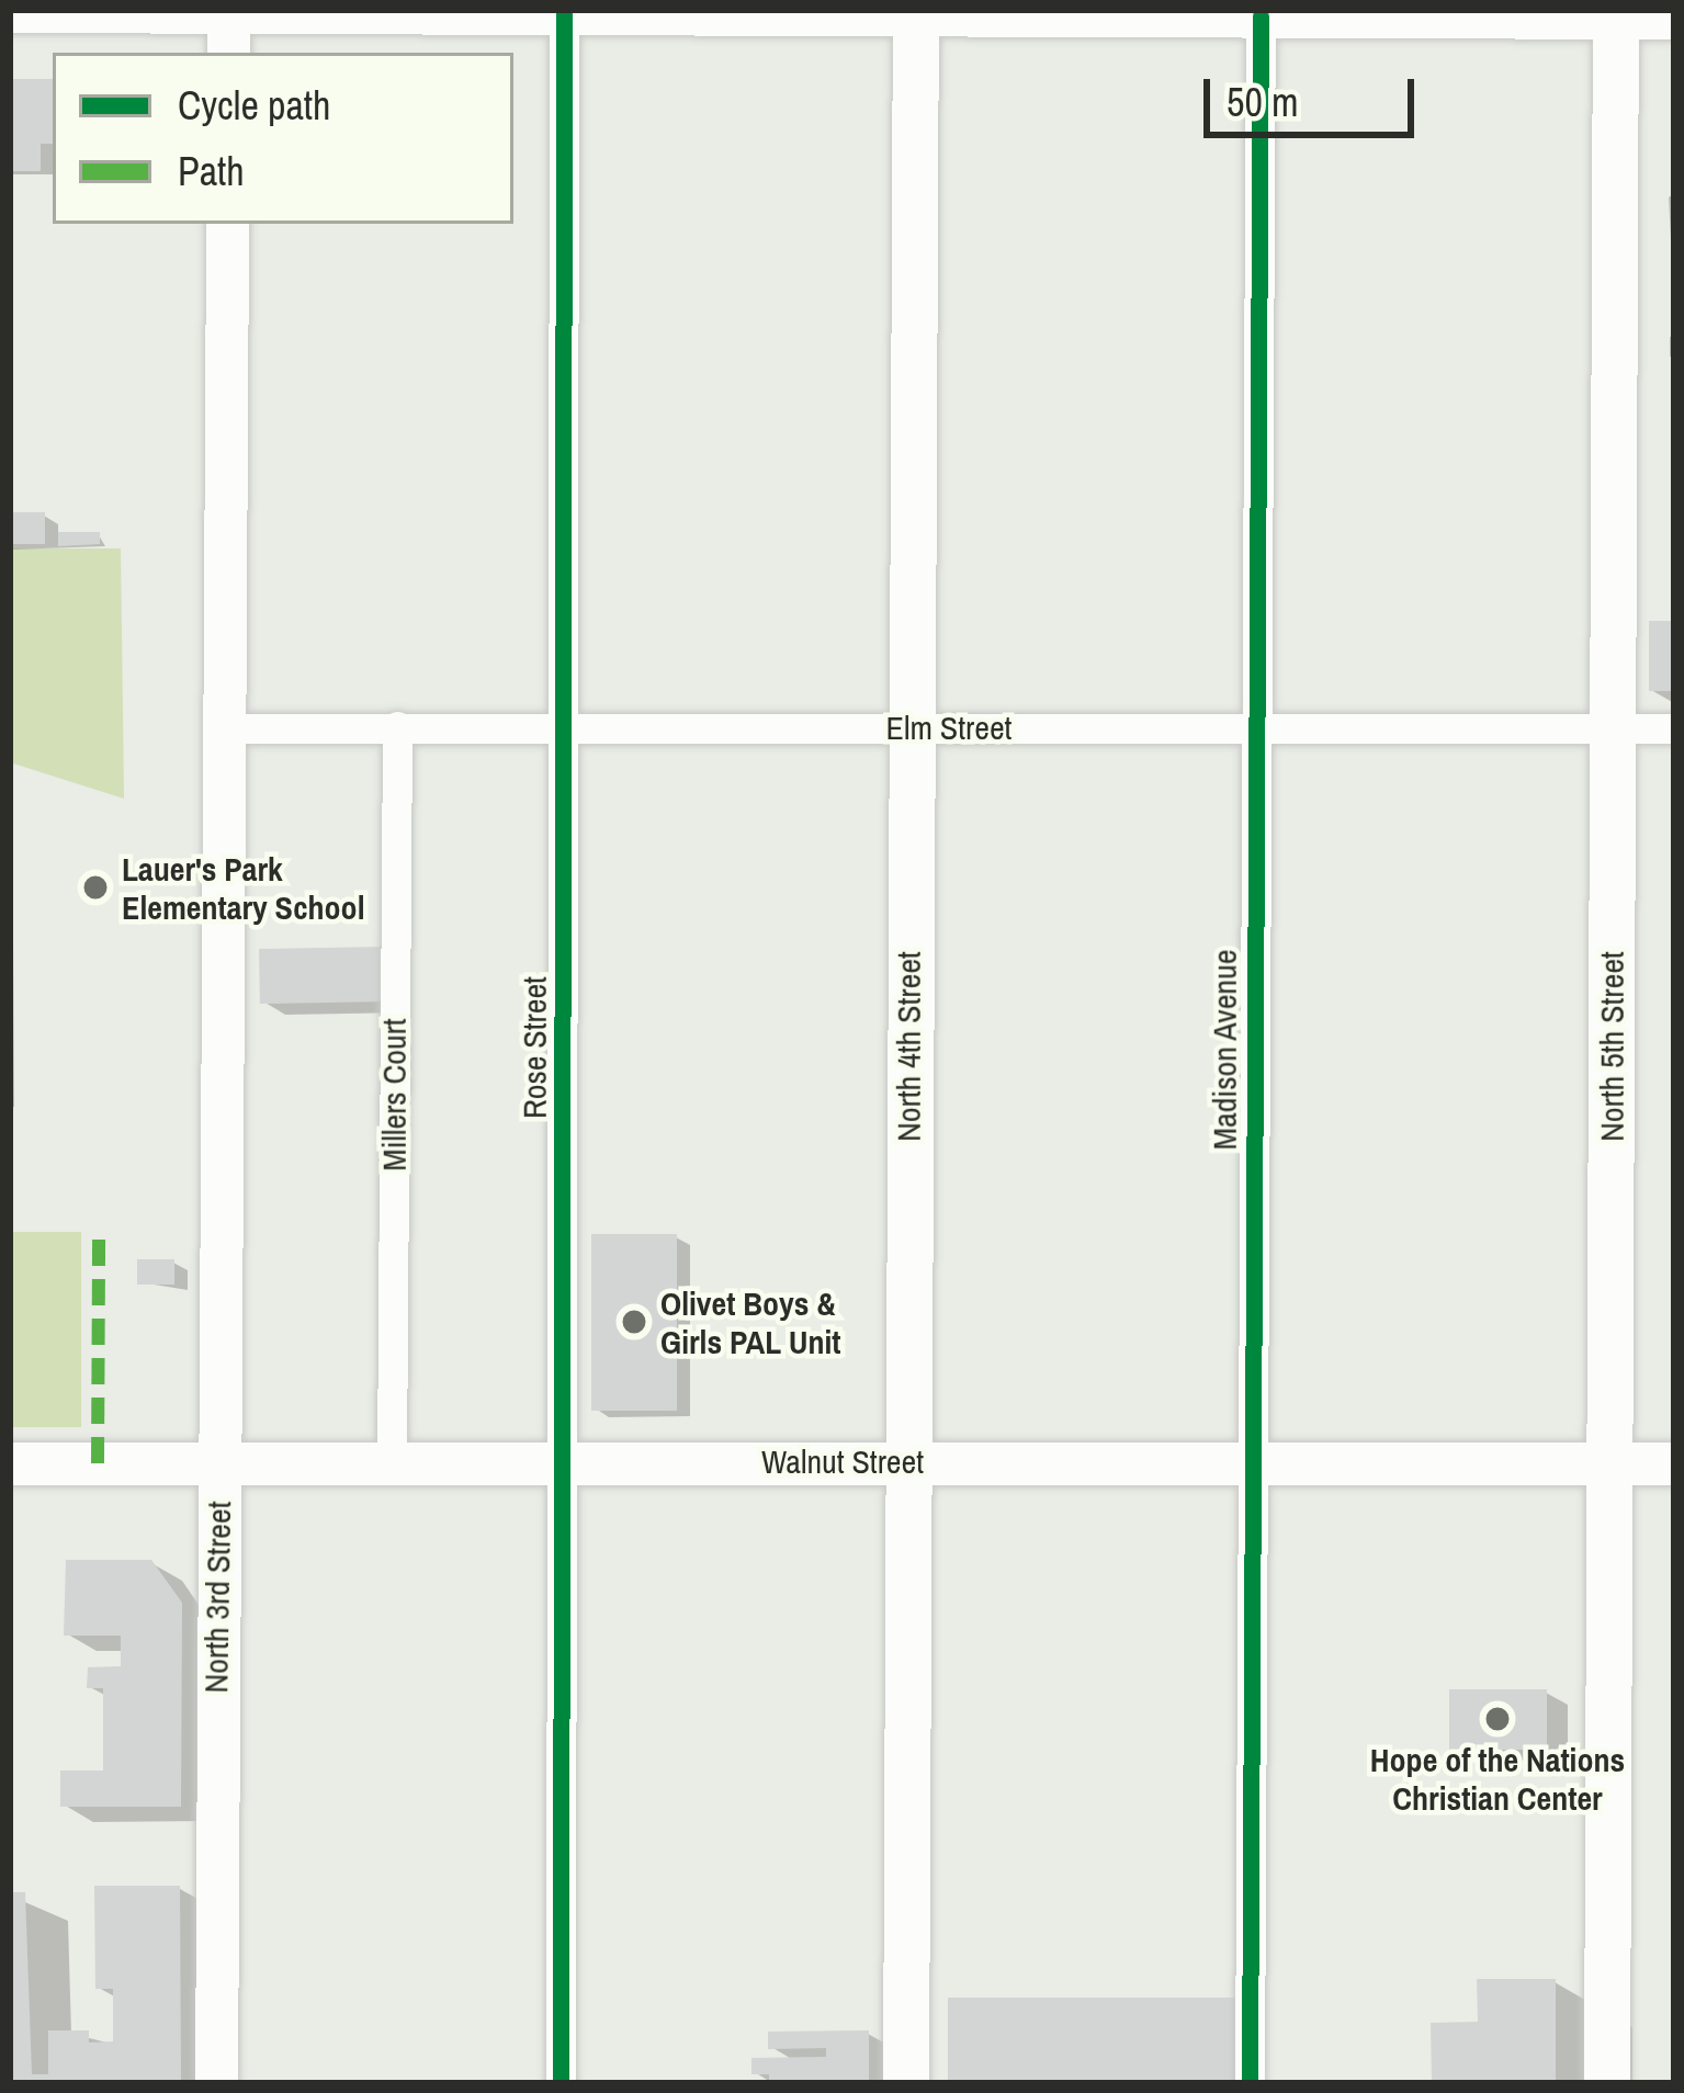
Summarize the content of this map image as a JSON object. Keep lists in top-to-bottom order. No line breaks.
{"streets":{"main road":["North 4th Street","North 5th Street"],"street":["Elm Street","Rose Street","Madison Avenue","Millers Court","Walnut Street","North 3rd Street"]},"crossings":[["Elm Street","North 4th Street"],["Elm Street","North 5th Street"],["Elm Street","Rose Street"],["Elm Street","Madison Avenue"],["Elm Street","Millers Court"],["Elm Street","North 3rd Street"],["North 4th Street","Walnut Street"],["North 5th Street","Walnut Street"],["Rose Street","Walnut Street"],["Madison Avenue","Walnut Street"],["Millers Court","Walnut Street"],["Walnut Street","North 3rd Street"]],"places":["Lauer's Park Elementary School","Olivet Boys & Girls PAL Unit","Hope of the Nations Christian Center"],"legend":["Cycle path","Path"],"scale_bar":"50 m"}
